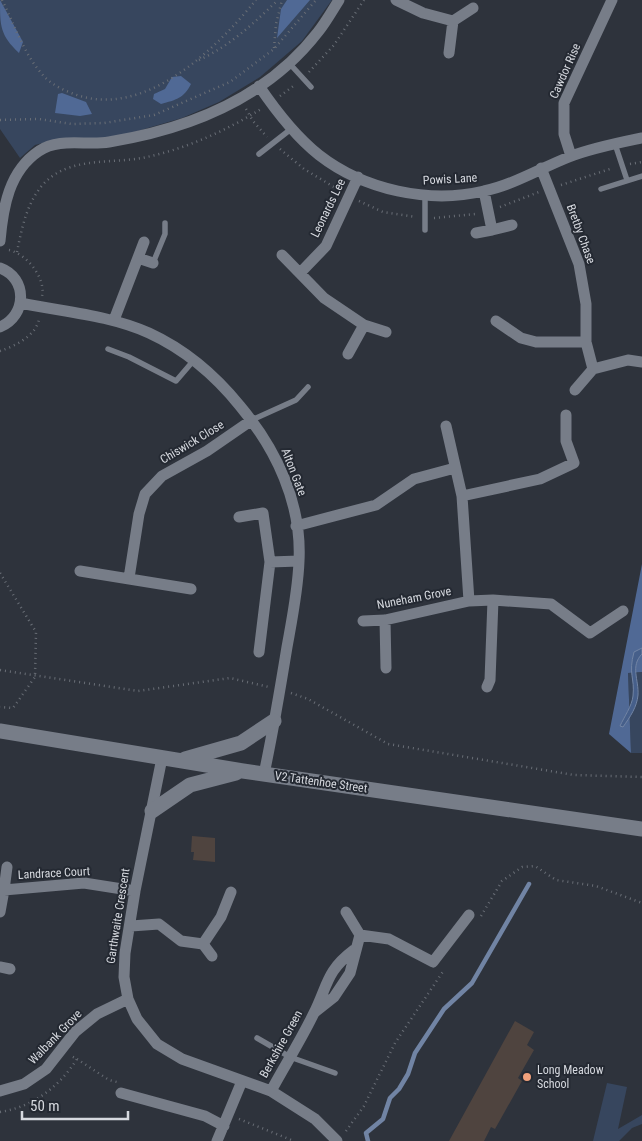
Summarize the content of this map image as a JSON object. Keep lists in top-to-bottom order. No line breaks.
{"streets":{"street":["Cawdor Rise","Powis Lane","Leonards Lee","Bretby Chase","Chiswick Close","Alton Gate","Nuneham Grove","V2 Tattenhoe Street","Landrace Court","Garthwaite Crescent","Walbank Grove","Berkshire Green"]},"crossings":[["Cawdor Rise","Powis Lane"],["Powis Lane","Leonards Lee"],["Powis Lane","Bretby Chase"],["Chiswick Close","Alton Gate"],["Alton Gate","V2 Tattenhoe Street"],["V2 Tattenhoe Street","Garthwaite Crescent"],["Landrace Court","Garthwaite Crescent"],["Garthwaite Crescent","Walbank Grove"],["Garthwaite Crescent","Berkshire Green"]],"places":["Long Meadow School"],"scale_bar":"50 m"}
